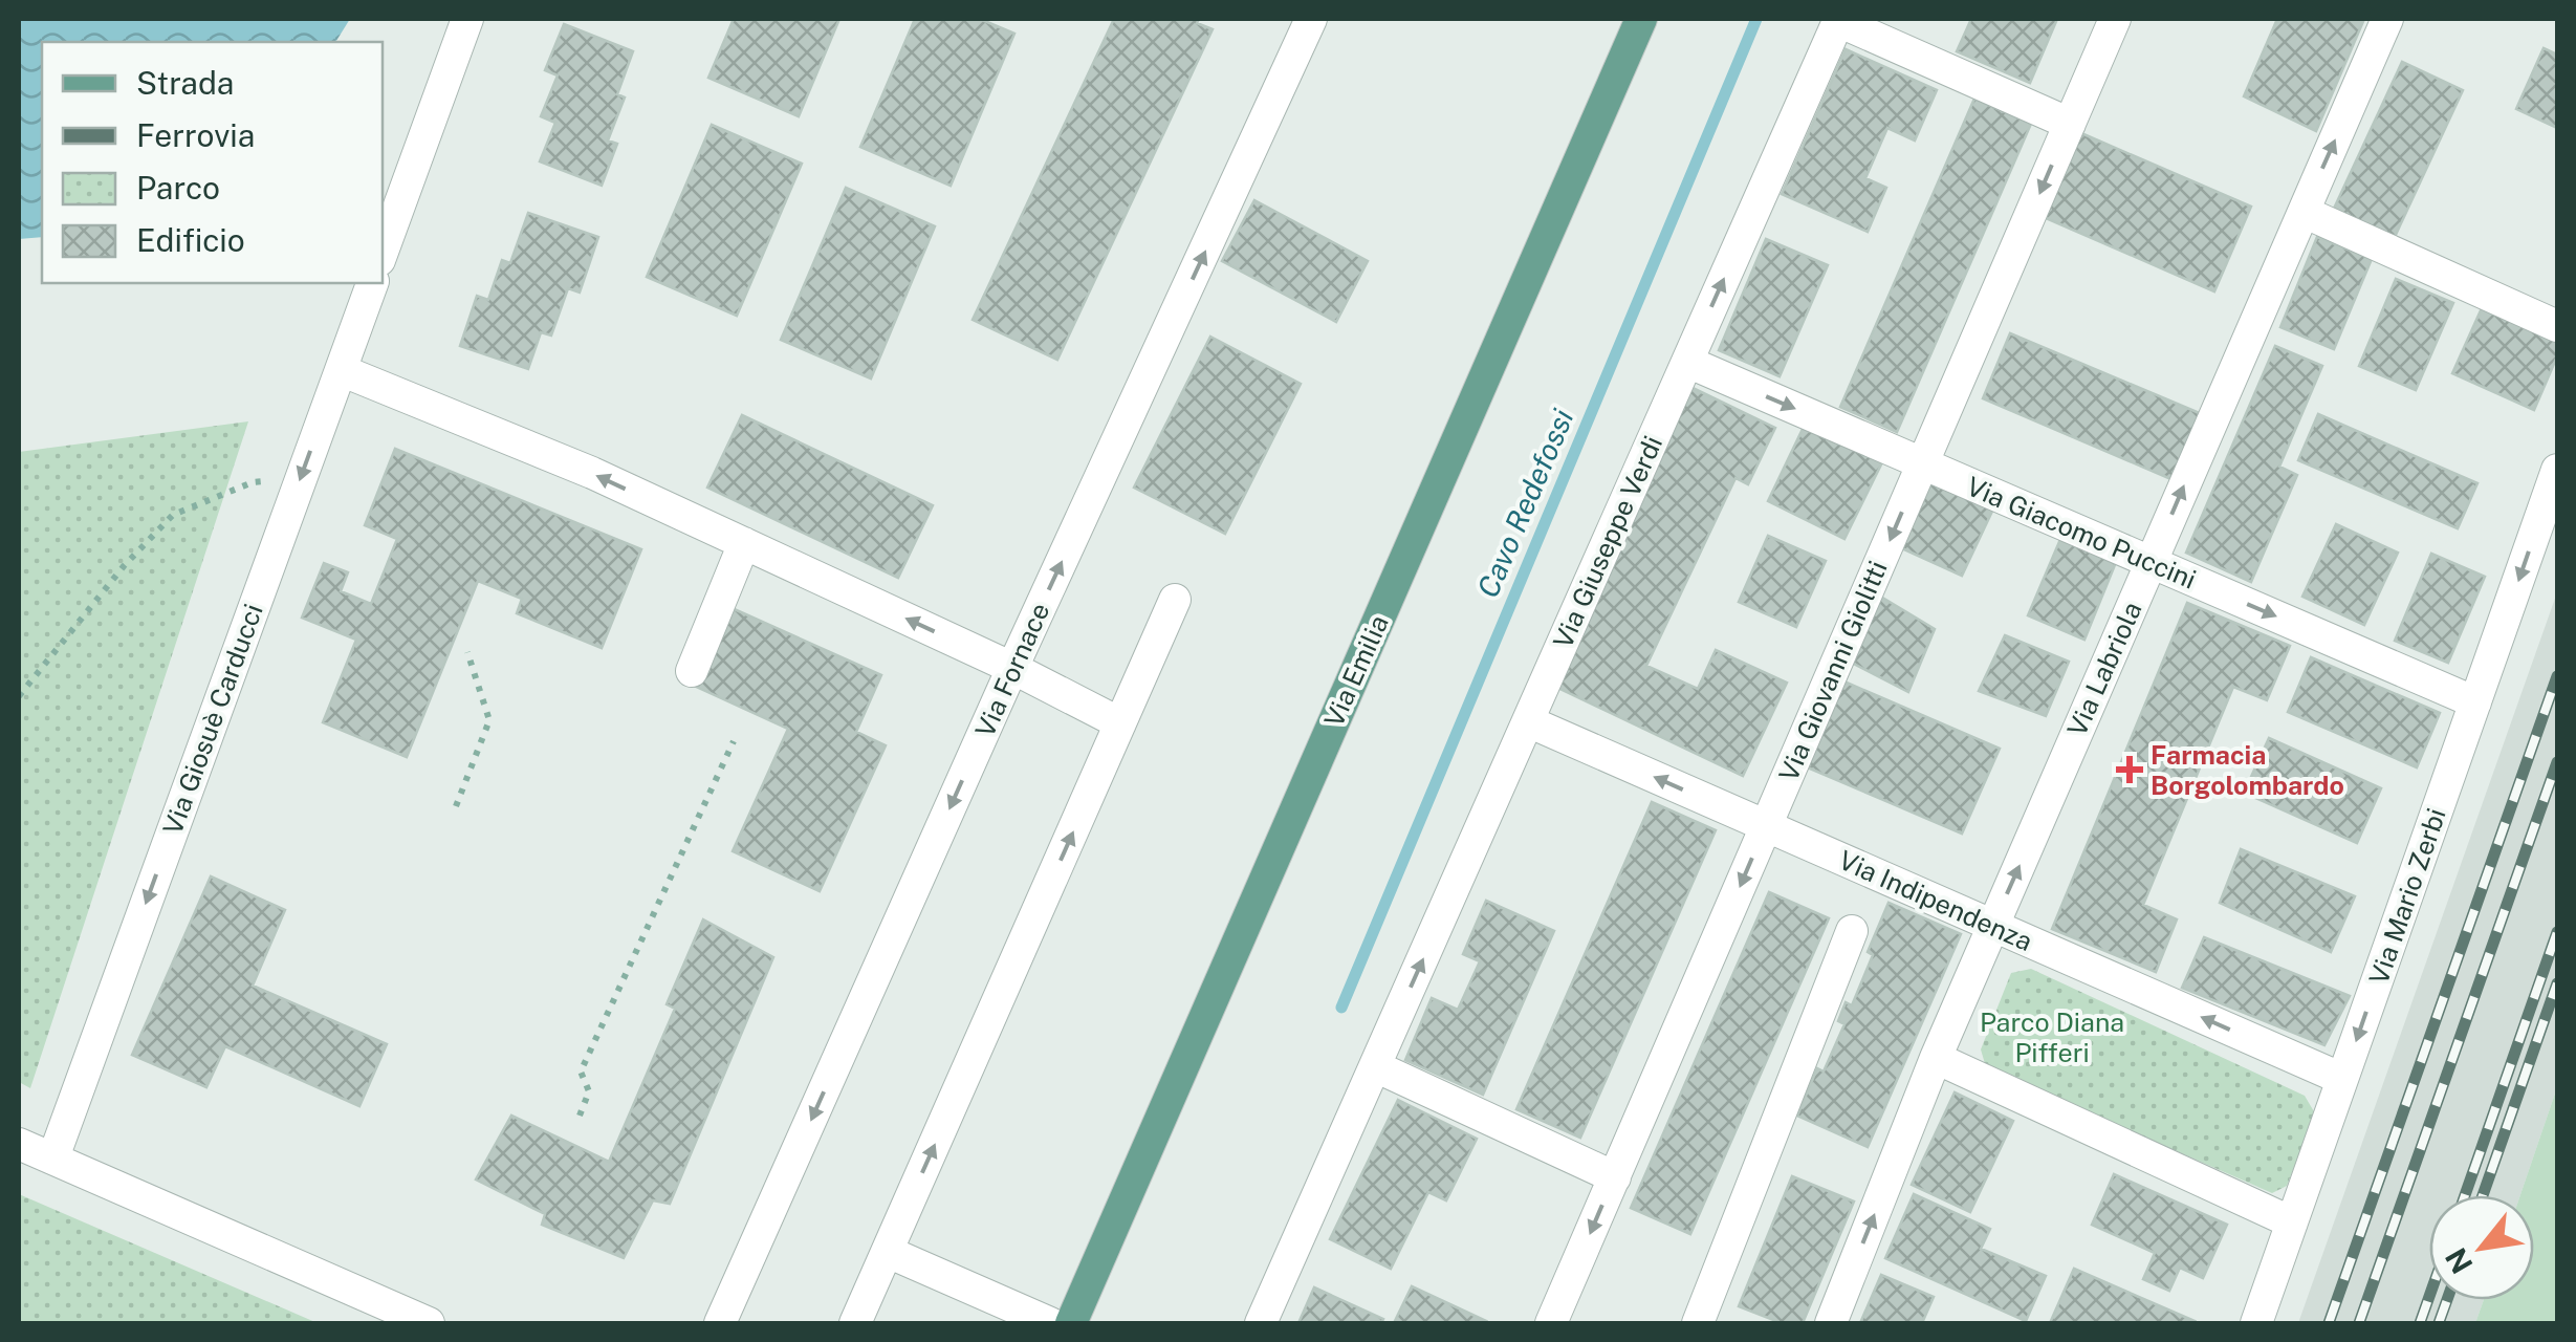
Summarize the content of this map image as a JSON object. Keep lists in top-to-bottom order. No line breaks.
{"streets":{"main road":["Via Emilia"],"street":["Via Giacomo Puccini","Via Giuseppe Verdi","Via Labriola","Via Fornace","Via Giovanni Giolitti","Via Giosuè Carducci","Via Mario Zerbi","Via Indipendenza"]},"crossings":[["Via Giacomo Puccini","Via Giuseppe Verdi"],["Via Giacomo Puccini","Via Labriola"],["Via Giacomo Puccini","Via Giovanni Giolitti"],["Via Giacomo Puccini","Via Mario Zerbi"],["Via Giuseppe Verdi","Via Indipendenza"],["Via Labriola","Via Indipendenza"],["Via Giovanni Giolitti","Via Indipendenza"],["Via Mario Zerbi","Via Indipendenza"]],"one_way":["Via Giacomo Puccini","Via Giuseppe Verdi","Via Labriola","Via Giosuè Carducci","Via Mario Zerbi"],"water":["Cavo Redefossi"],"parks":["Parco Diana Pifferi"],"places":{"health":["Farmacia Borgolombardo"]},"legend":["Strada","Ferrovia","Parco","Edificio"],"north":"bottom left"}
